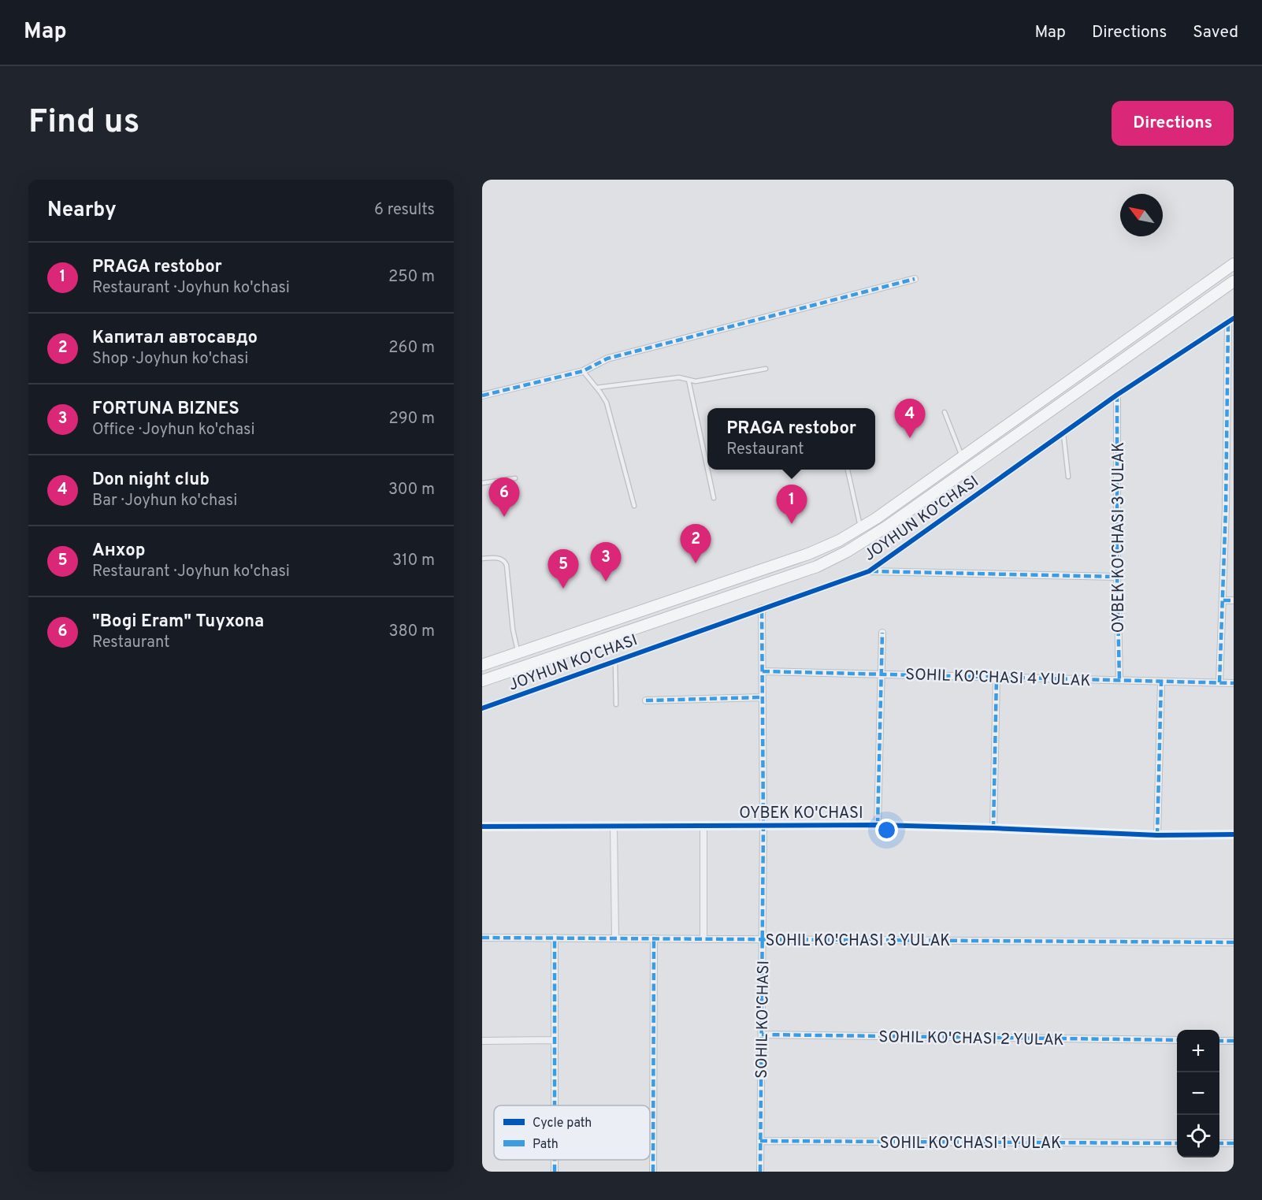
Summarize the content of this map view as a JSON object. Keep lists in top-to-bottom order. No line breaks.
{"streets":{"main road":["JOYHUN KO'CHASI"],"street":["OYBEK KO'CHASI 3 YULAK","SOHIL KO'CHASI 4 YULAK","OYBEK KO'CHASI","SOHIL KO'CHASI 3 YULAK","SOHIL KO'CHASI","SOHIL KO'CHASI 2 YULAK","SOHIL KO'CHASI 1 YULAK"]},"crossings":[["JOYHUN KO'CHASI","OYBEK KO'CHASI 3 YULAK"],["JOYHUN KO'CHASI","SOHIL KO'CHASI"],["OYBEK KO'CHASI 3 YULAK","SOHIL KO'CHASI 4 YULAK"],["SOHIL KO'CHASI 4 YULAK","SOHIL KO'CHASI"],["OYBEK KO'CHASI","SOHIL KO'CHASI"],["SOHIL KO'CHASI 3 YULAK","SOHIL KO'CHASI"],["SOHIL KO'CHASI","SOHIL KO'CHASI 2 YULAK"],["SOHIL KO'CHASI","SOHIL KO'CHASI 1 YULAK"]],"legend":["Cycle path","Path"],"north":"top left","page":{"header":"Map","nav":["Map","Directions","Saved"],"buttons":"Directions","title":"Find us","heading":["Nearby","6 results"],"list":[{"mark":"1","name":"PRAGA restobor","note":"Restaurant · Joyhun ko'chasi","value":"250 m"},{"mark":"2","name":"Капитал автосавдо","note":"Shop · Joyhun ko'chasi","value":"260 m"},{"mark":"3","name":"FORTUNA BIZNES","note":"Office · Joyhun ko'chasi","value":"290 m"},{"mark":"4","name":"Don night club","note":"Bar · Joyhun ko'chasi","value":"300 m"},{"mark":"5","name":"Анхор","note":"Restaurant · Joyhun ko'chasi","value":"310 m"},{"mark":"6","name":"\"Bogi Eram\" Tuyxona","note":"Restaurant","value":"380 m"}],"pins":["4","6","1","2","3","5"],"popup":["PRAGA restobor","Restaurant"],"map_buttons":["+","−"]}}
